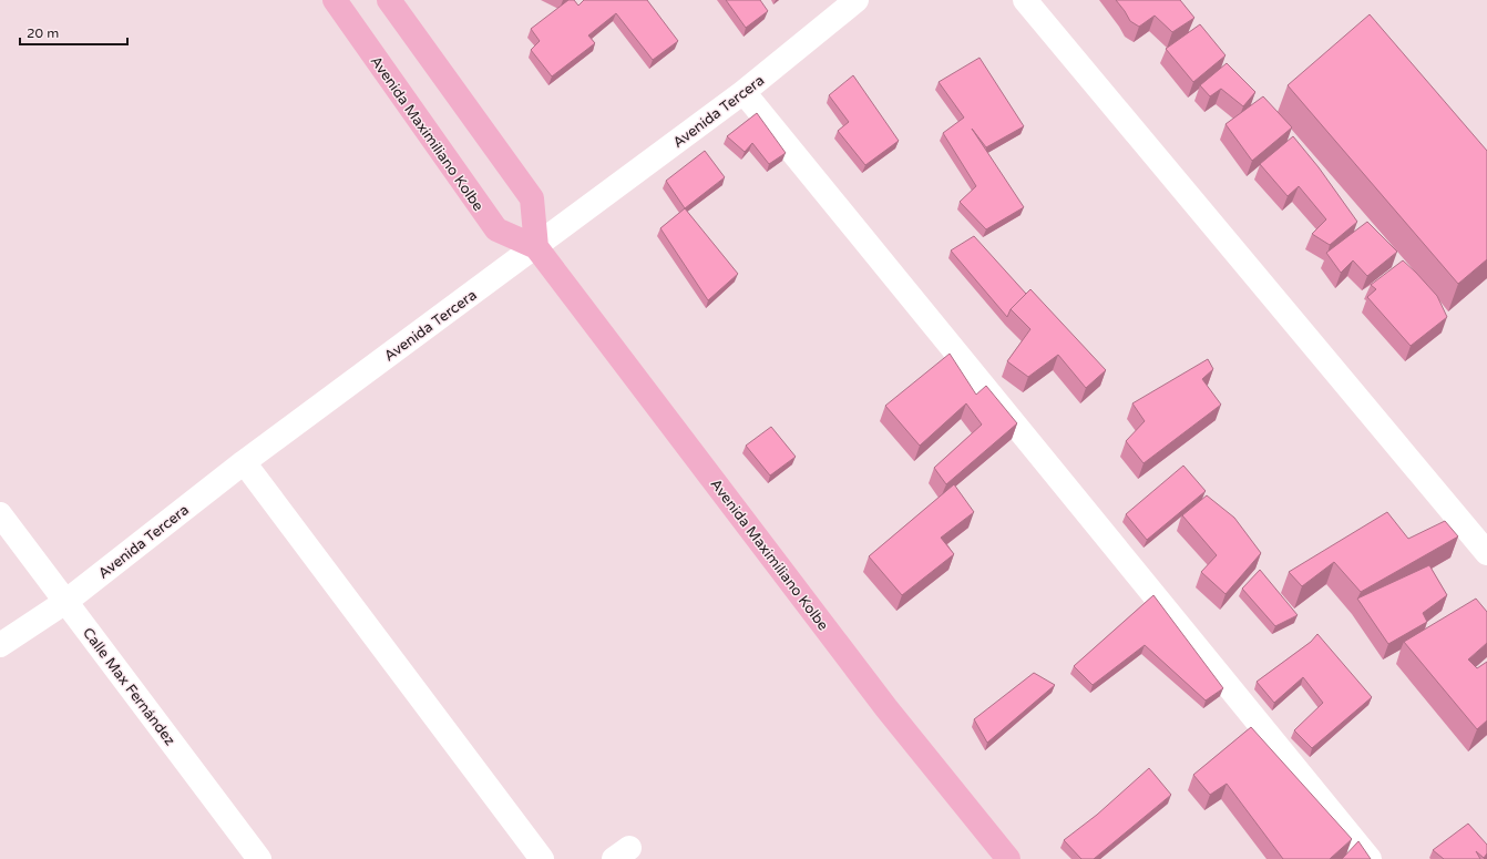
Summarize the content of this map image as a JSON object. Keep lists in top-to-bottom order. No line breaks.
{"streets":{"main road":["Avenida Maximiliano Kolbe"],"street":["Avenida Tercera","Calle Max Fernández"]},"crossings":[["Avenida Tercera","Avenida Maximiliano Kolbe"],["Avenida Tercera","Calle Max Fernández"]],"scale_bar":"20 m"}
